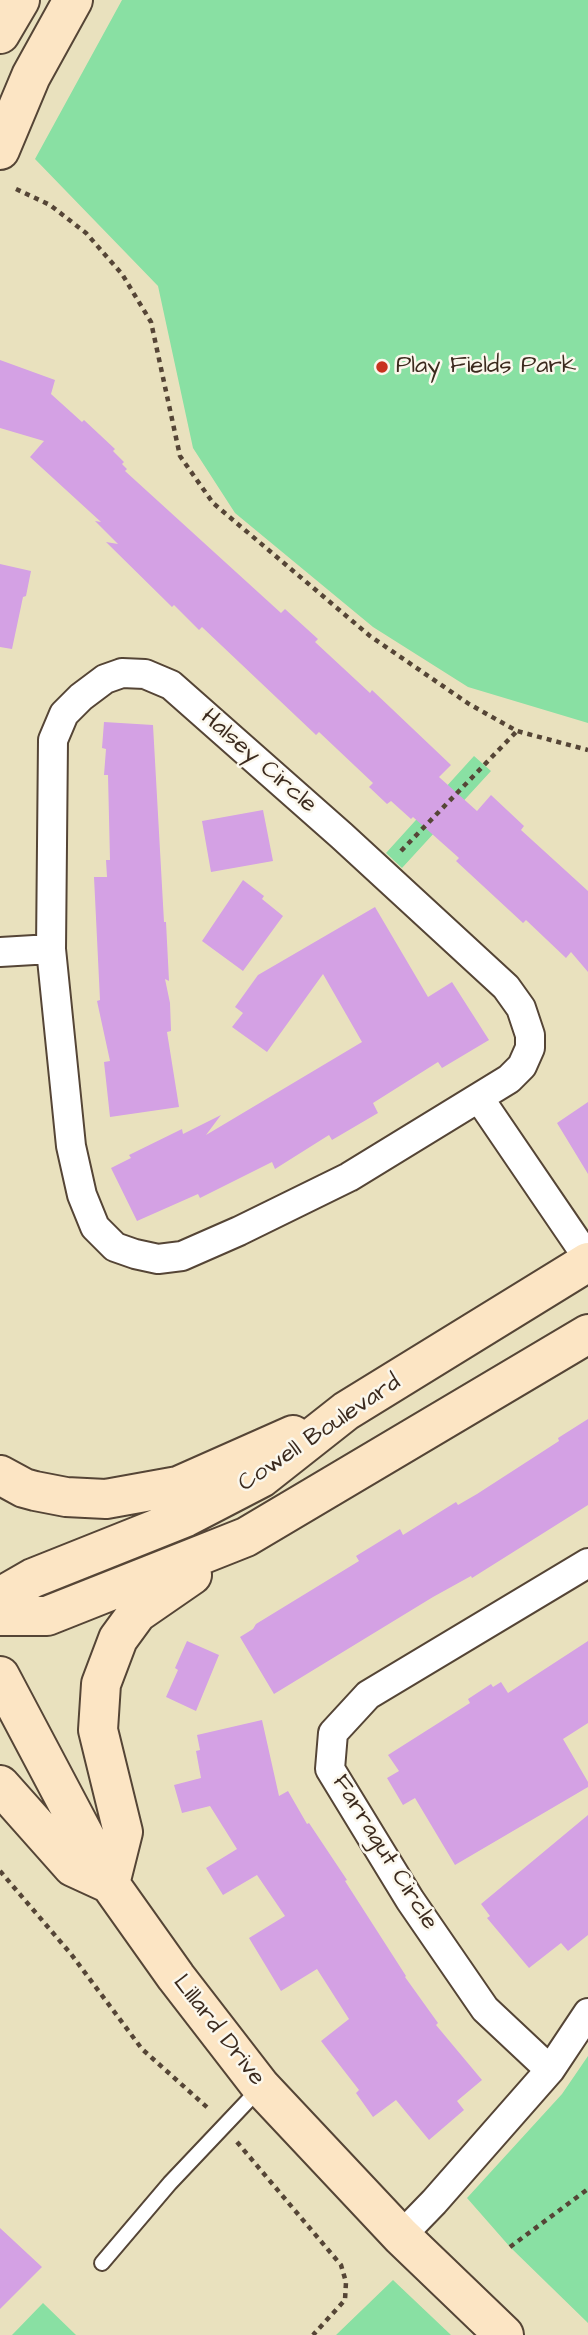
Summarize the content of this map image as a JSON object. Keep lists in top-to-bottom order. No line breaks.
{"streets":{"main road":["Cowell Boulevard","Lillard Drive"],"street":["Halsey Circle","Farragut Circle"]},"places":["Play Fields Park"]}
